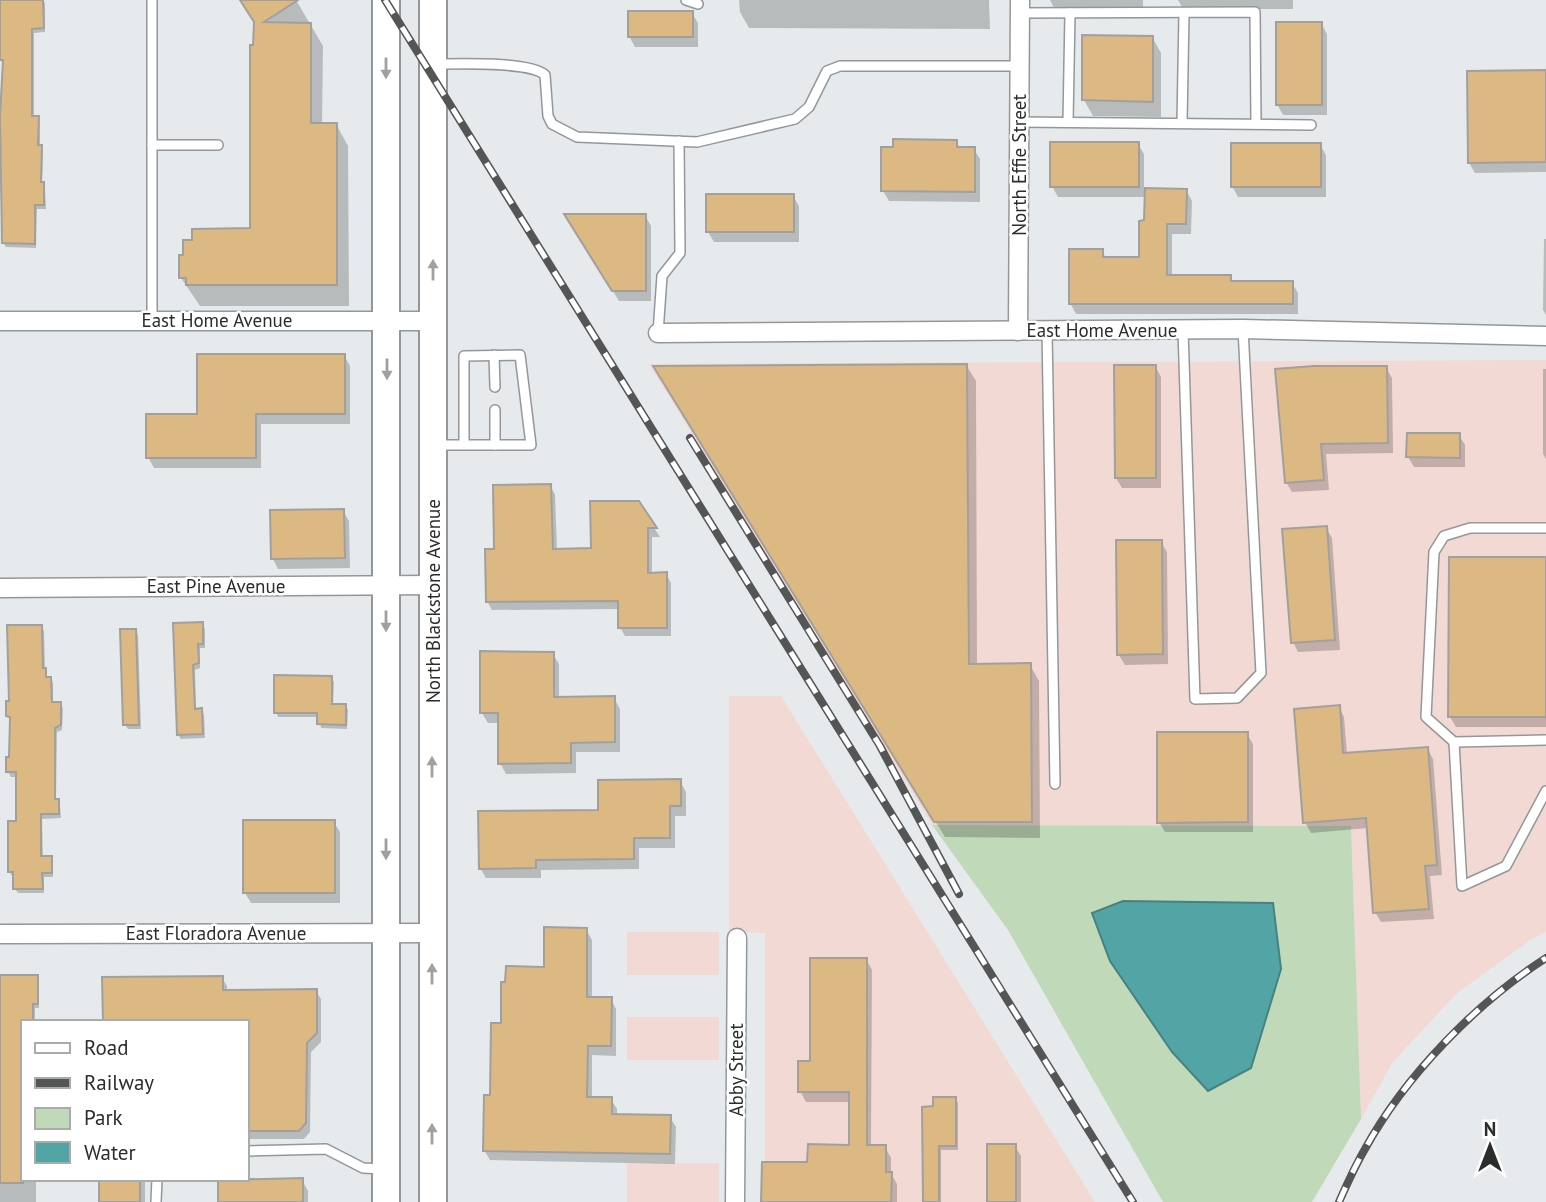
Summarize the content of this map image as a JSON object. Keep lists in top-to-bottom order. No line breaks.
{"streets":{"main road":["North Blackstone Avenue"],"street":["North Effie Street","East Home Avenue","East Pine Avenue","East Floradora Avenue","Abby Street"]},"crossings":[["North Effie Street","East Home Avenue"],["East Home Avenue","North Blackstone Avenue"],["East Pine Avenue","North Blackstone Avenue"],["North Blackstone Avenue","East Floradora Avenue"]],"legend":["Road","Railway","Park","Water"],"north":"top"}
